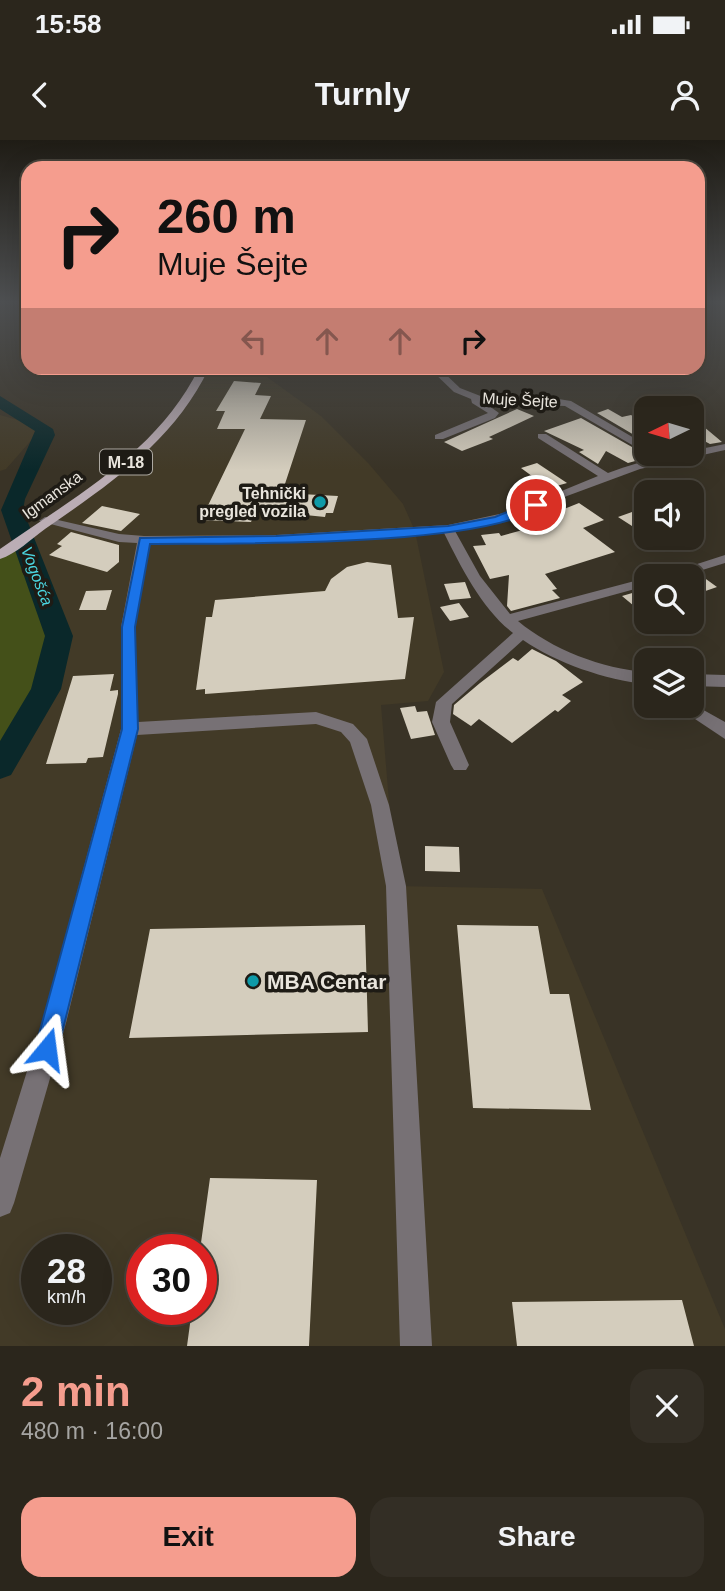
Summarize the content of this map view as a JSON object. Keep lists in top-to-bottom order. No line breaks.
{"streets":{"main road":["M-18","Igmanska"],"street":["Muje Šejte"]},"water":["Vogošća"],"places":["Tehnički pregled vozila","MBA Centar"],"north":"left","page":{"status":"15:58","header":"Turnly","turn":["260 m","Muje Šejte"],"speed":"28 km/h","limit":"30","heading":["2 min","480 m · 16:00"],"buttons":["Exit","Share"]}}
